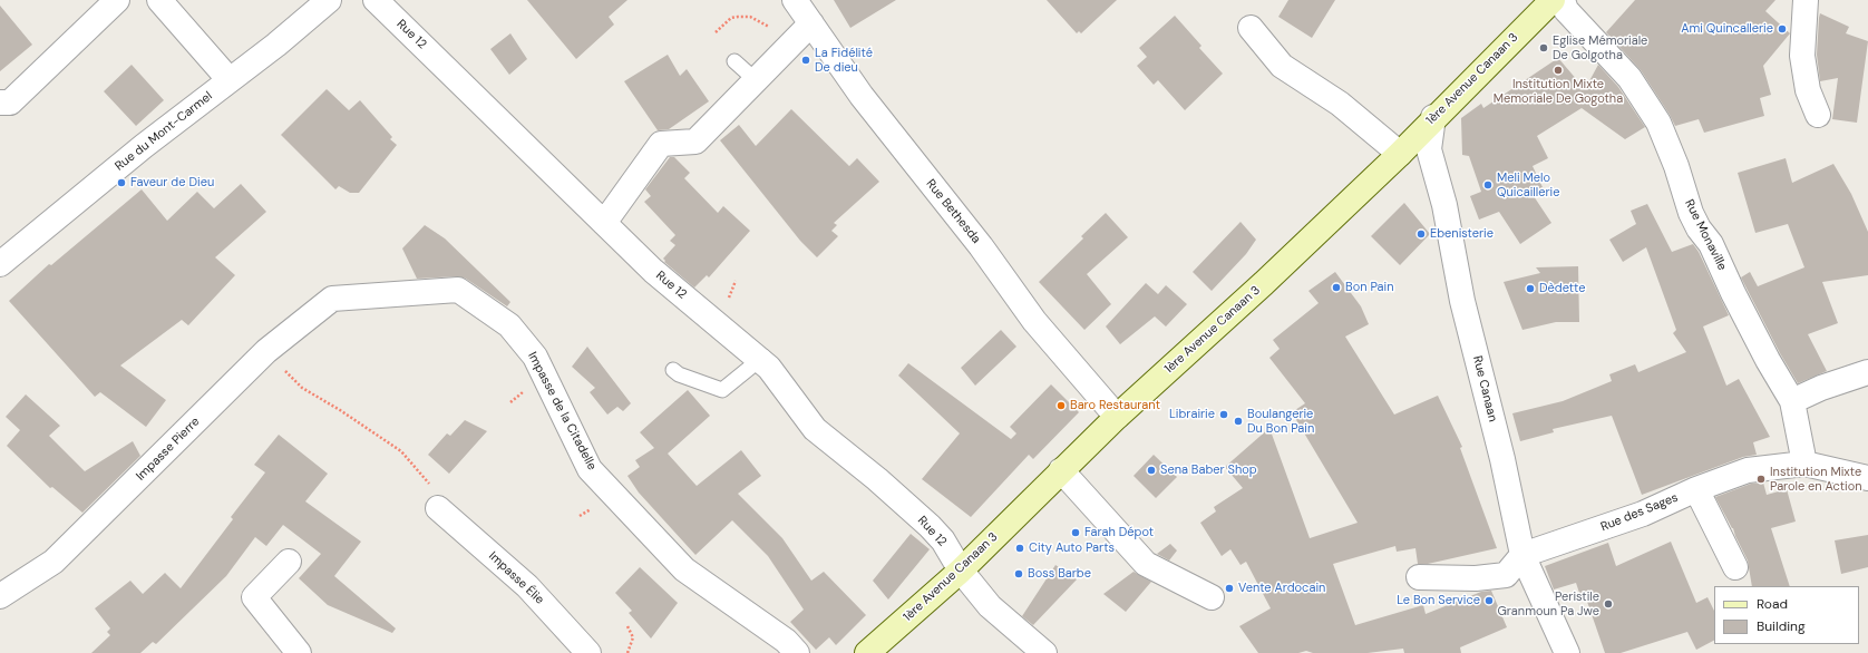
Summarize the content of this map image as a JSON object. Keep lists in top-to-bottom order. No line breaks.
{"streets":{"main road":["1ère Avenue Canaan 3"],"street":["Rue 12","Rue du Mont-Carmel","Rue Bethesda","Rue Monaville","Rue Canaan","Impasse de la Citadelle","Impasse Pierre","Rue des Sages","Impasse Élie"]},"crossings":[["Rue 12","1ère Avenue Canaan 3"],["1ère Avenue Canaan 3","Rue Bethesda"],["1ère Avenue Canaan 3","Rue Canaan"],["Rue Monaville","Rue des Sages"],["Rue Canaan","Rue des Sages"],["Impasse de la Citadelle","Impasse Pierre"]],"places":["Ami Quincallerie","Eglise Mémoriale De Golgotha","La Fidélité De dieu","Institution Mixte Memoriale De Gogotha","Faveur de Dieu","Meli Melo Quicaillerie","Ebenisterie","Bon Pain","Dèdette","Baro Restaurant","Librairie","Boulangerie Du Bon Pain","Sena Baber Shop","Institution Mixte Parole en Action","Farah Dépot","City Auto Parts","Boss Barbe","Vente Ardocain","Le Bon Service","Peristile Granmoun Pa Jwe"],"legend":["Road","Building"]}
